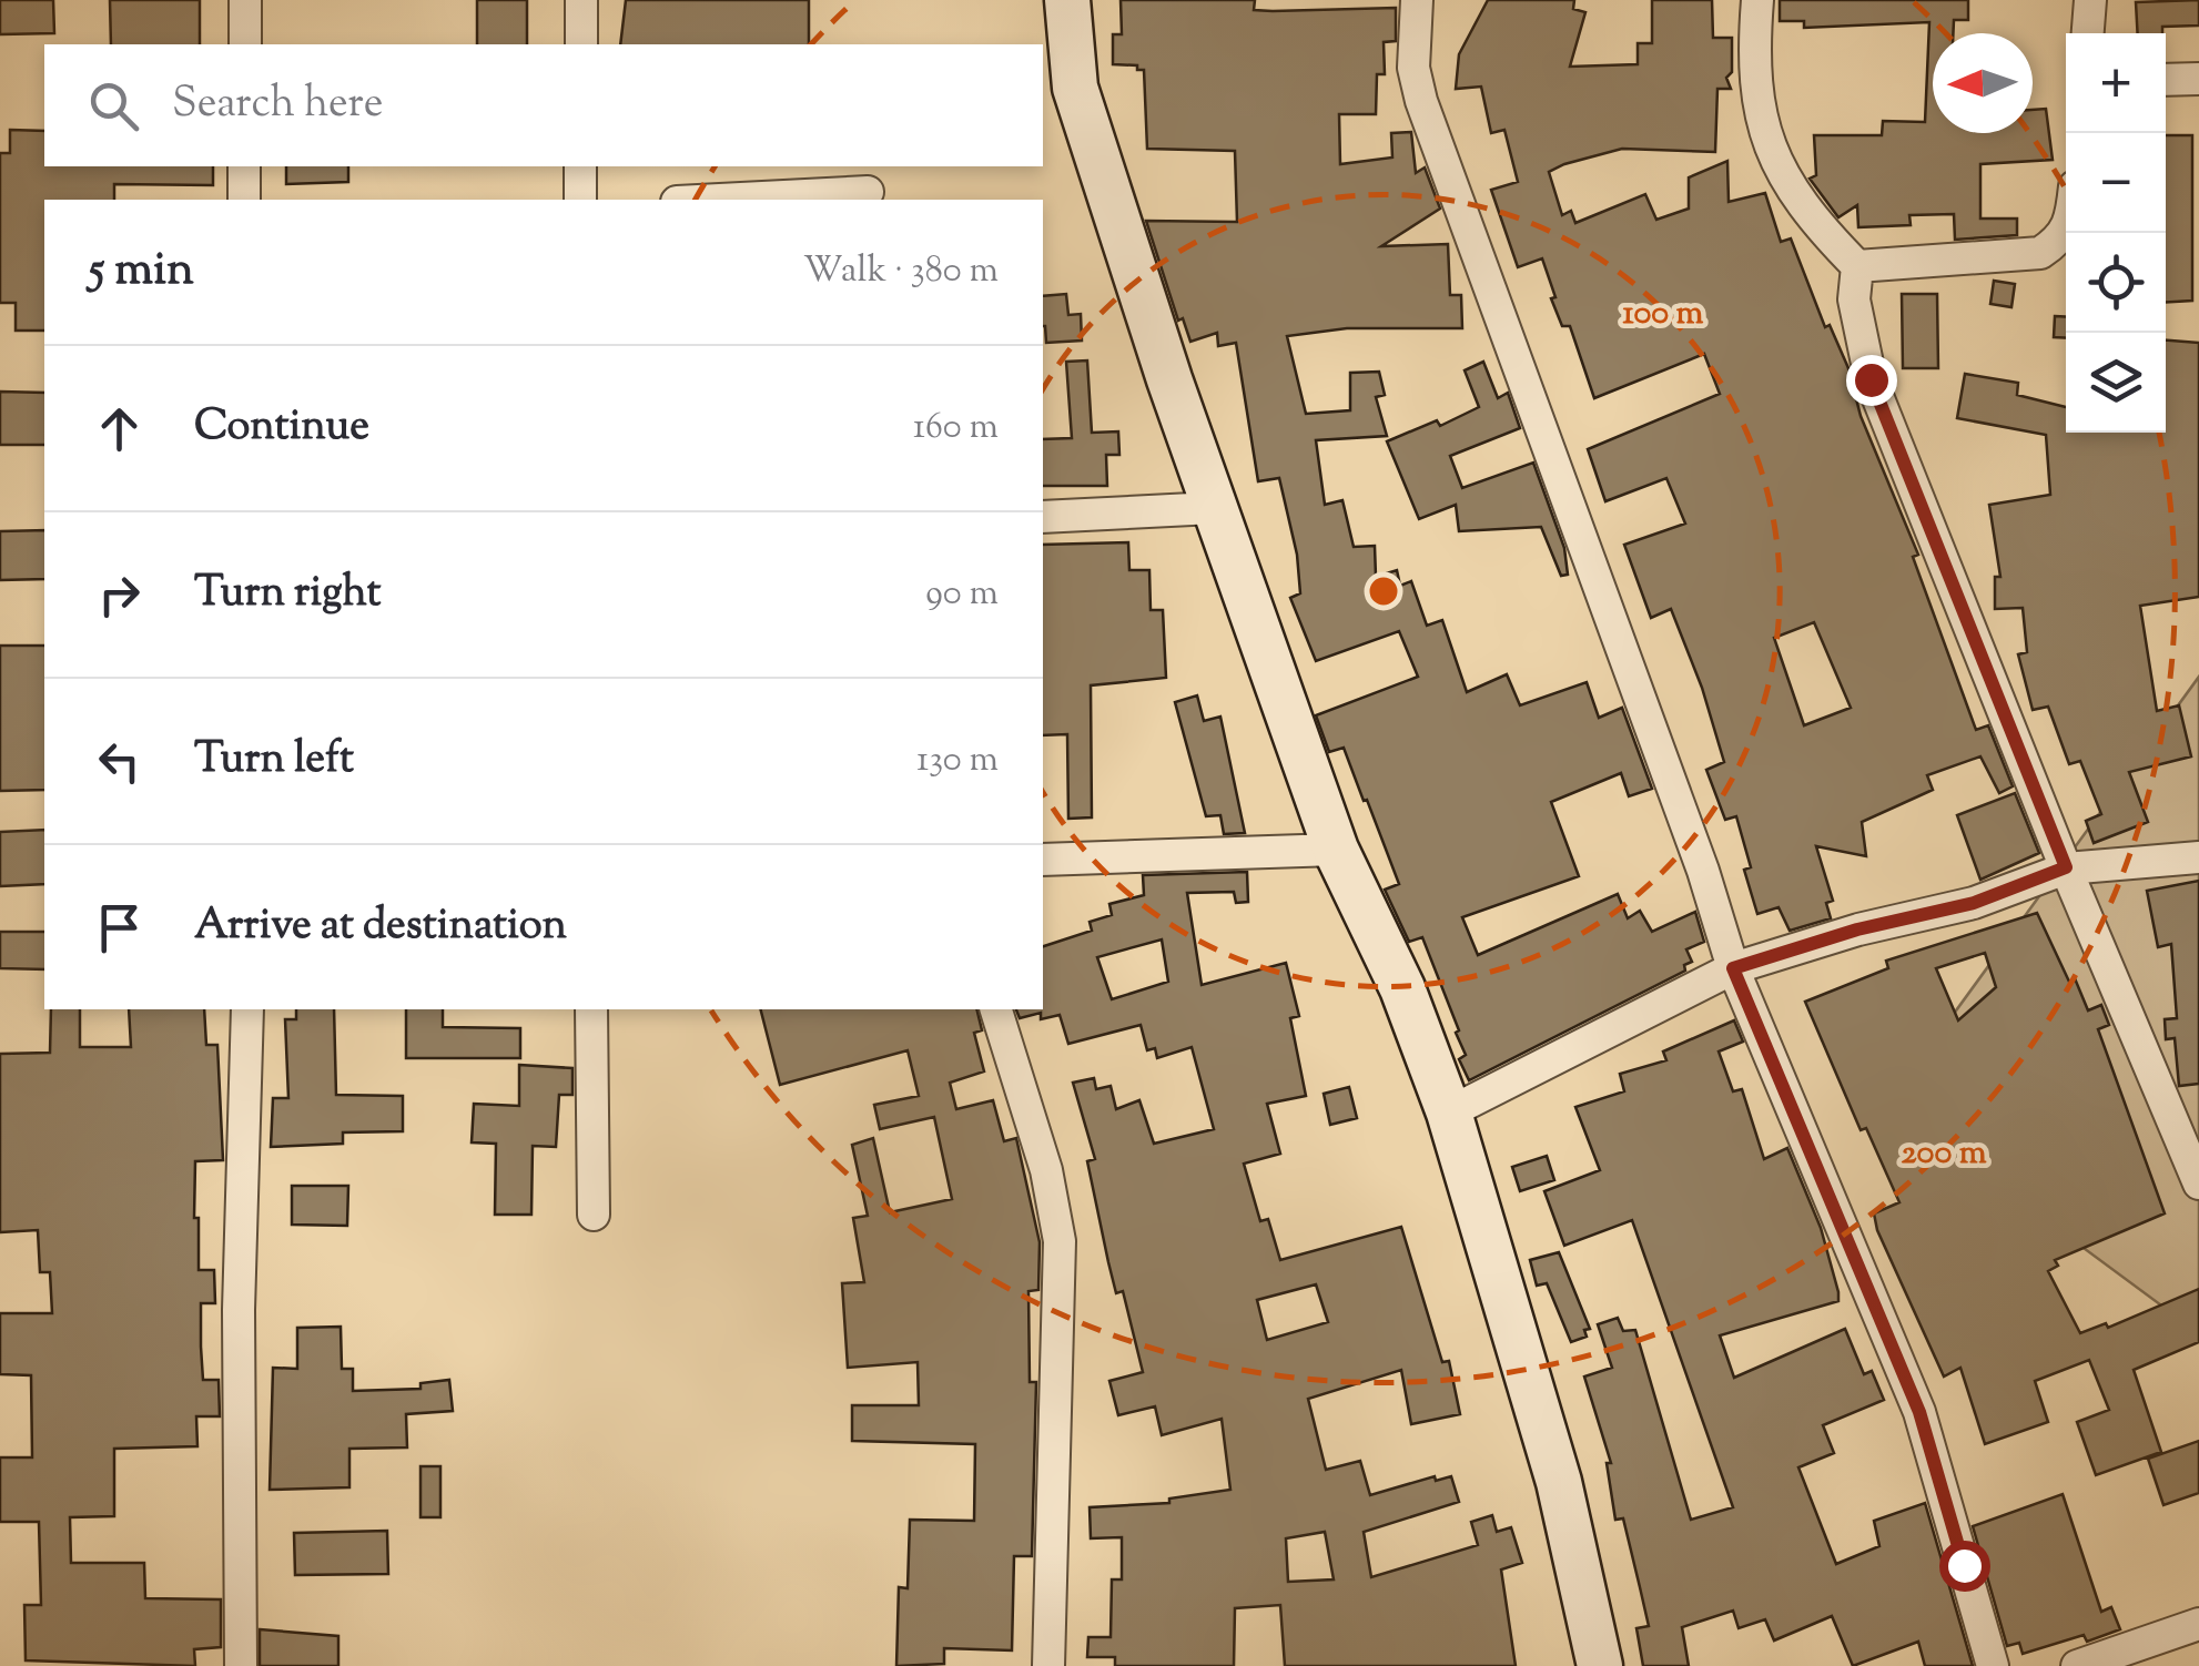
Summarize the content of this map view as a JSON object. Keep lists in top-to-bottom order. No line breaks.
{"north":"left","page":{"map_buttons":["+","−"],"search":"Search here","heading":["5 min","Walk · 380 m"],"list":[["Continue","160 m"],["Turn right","90 m"],["Turn left","130 m"],"Arrive at destination"]},"rings":["100 m","200 m"]}
